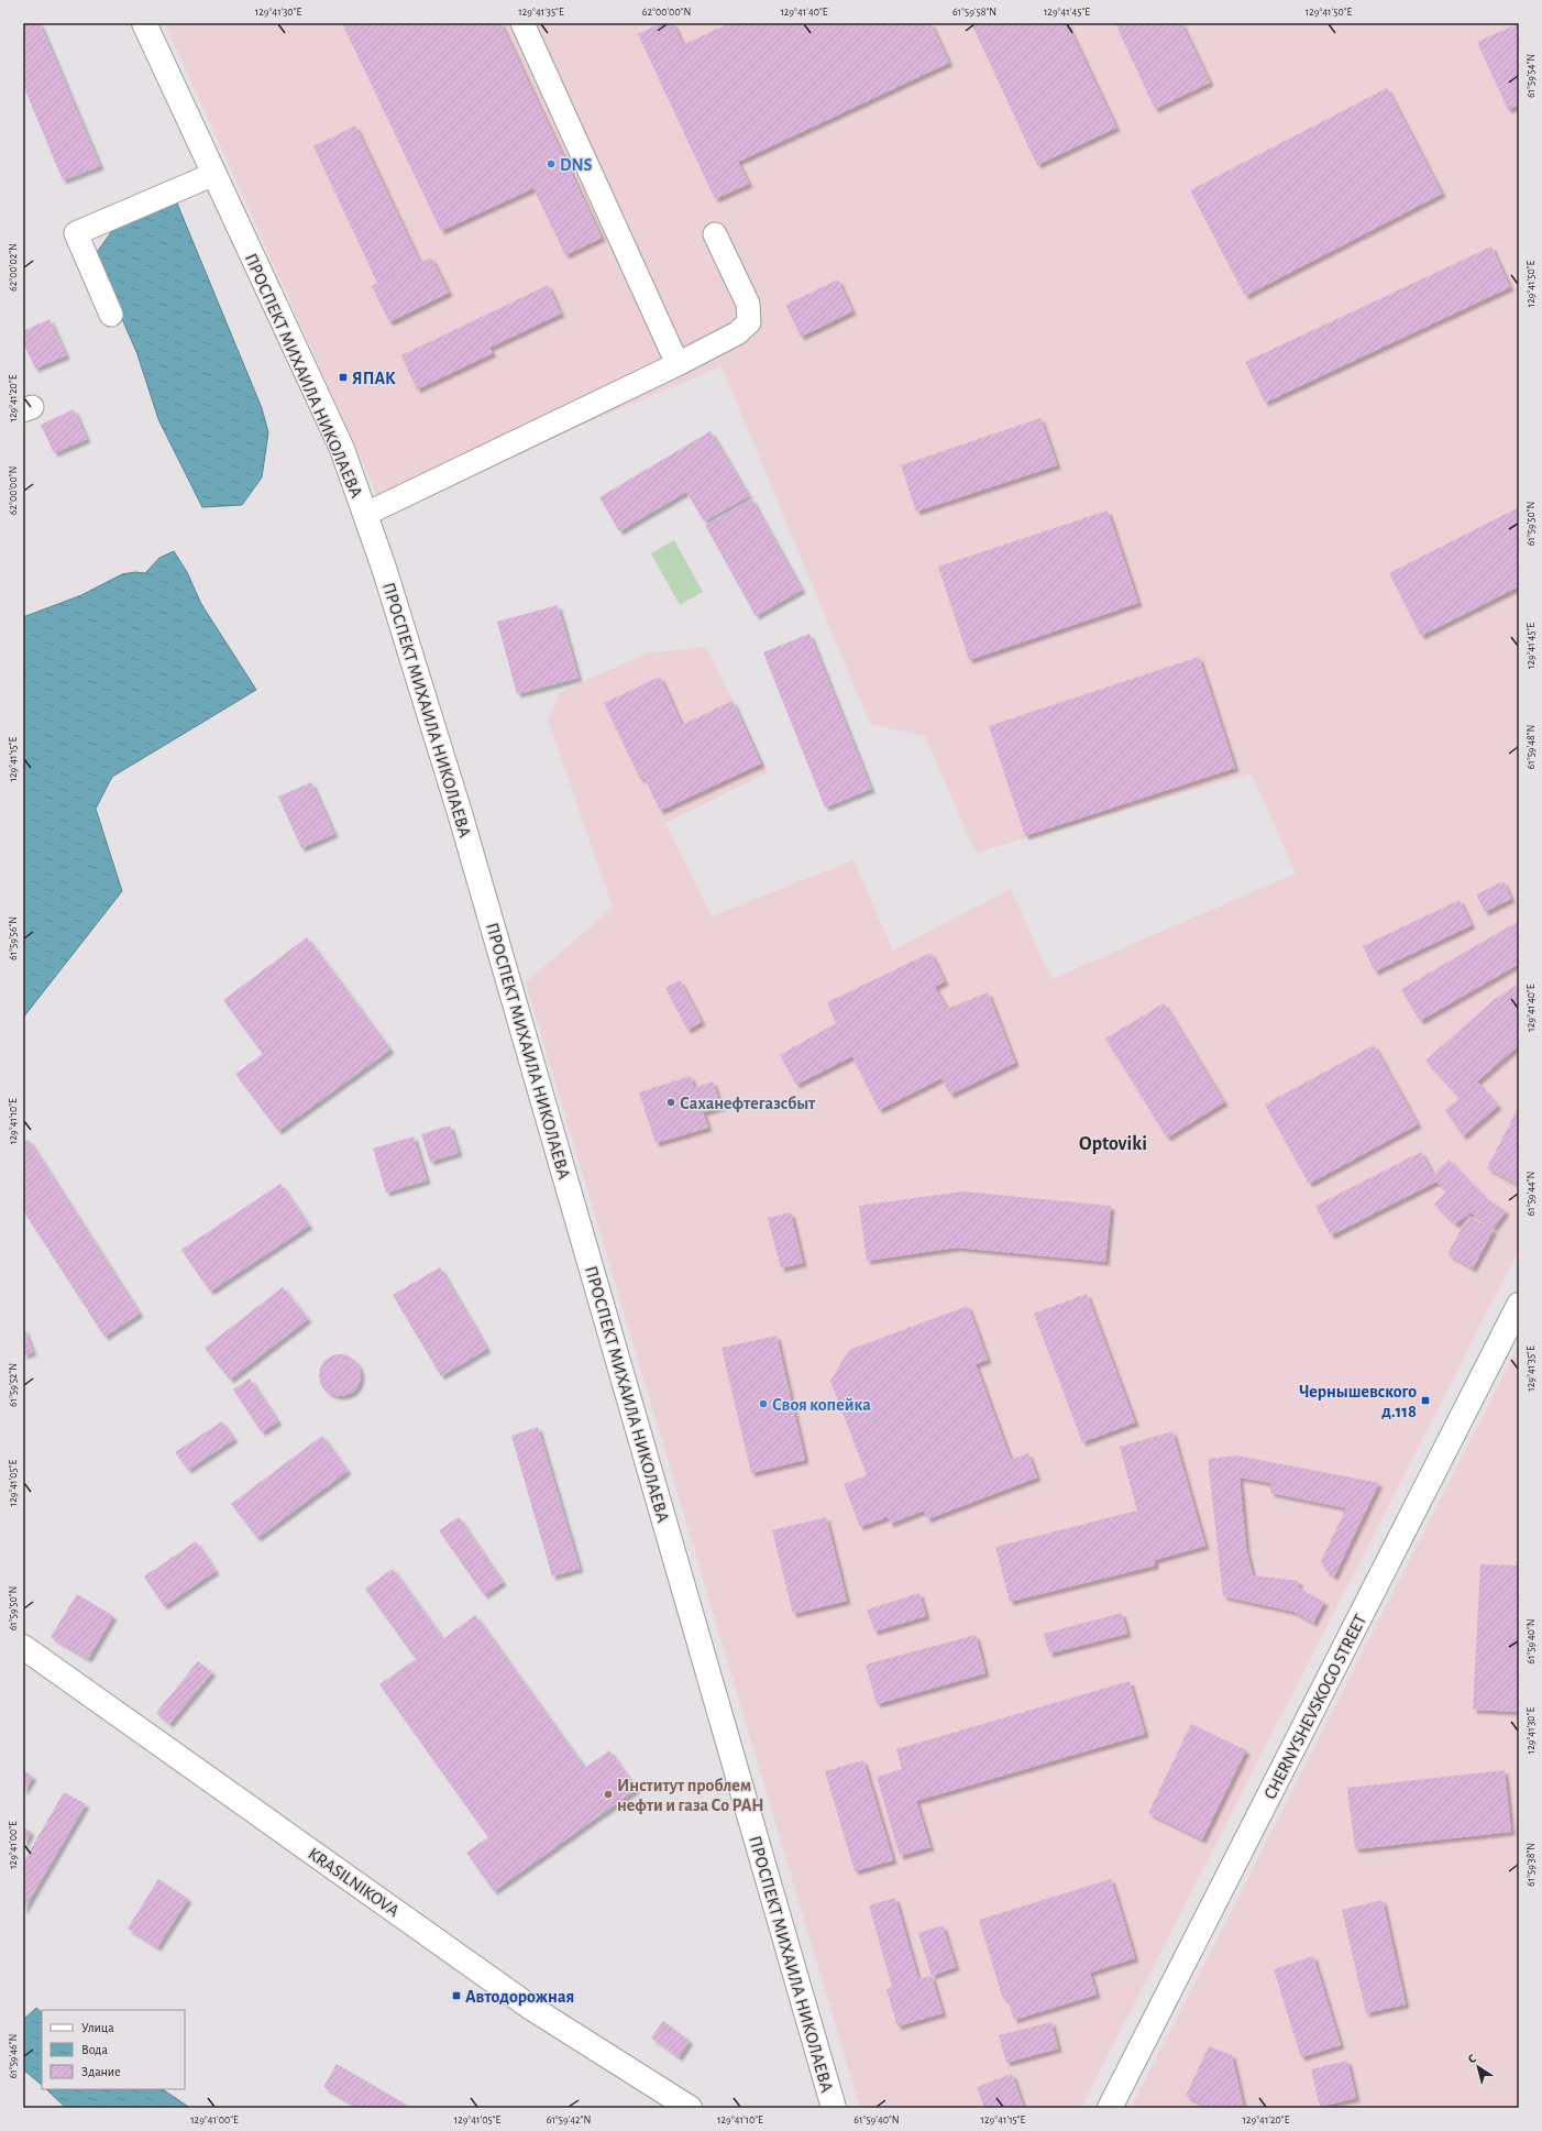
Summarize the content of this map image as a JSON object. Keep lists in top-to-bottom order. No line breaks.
{"streets":{"main road":["ПРОСПЕКТ МИХАИЛА НИКОЛАЕВА","CHERNYSHEVSKOGO STREET","KRASILNIKOVA"]},"districts":["Optoviki"],"places":{"other":["DNS","Саханефтегазсбыт","Своя копейка","Институт проблем нефти и газа Со РАН"],"transit":["ЯПАК","Чернышевского д.118","Автодорожная"]},"legend":["Улица","Вода","Здание"],"north":"top left","coordinates":["129°41'30\"E","129°41'35\"E","62°00'00\"N","129°41'40\"E","61°59'58\"N","129°41'45\"E","129°41'50\"E","61°59'54\"N","62°00'02\"N","129°41'20\"E","61°59'50\"N","61°59'48\"N","129°41'15\"E","61°59'56\"N","129°41'10\"E","61°59'44\"N","61°59'52\"N","129°41'05\"E","61°59'40\"N","129°41'00\"E","61°59'38\"N","61°59'46\"N","61°59'42\"N"]}
